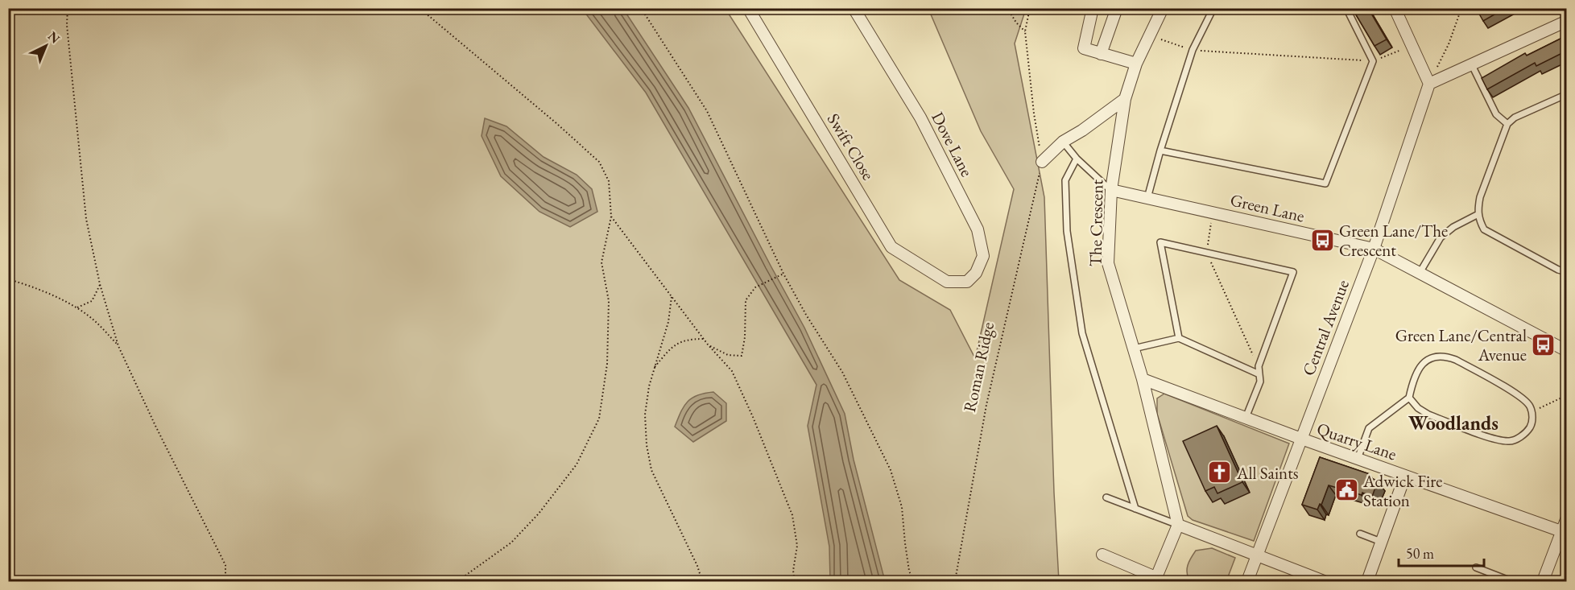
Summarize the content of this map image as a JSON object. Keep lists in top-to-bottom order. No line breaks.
{"streets":{"street":["Dove Lane","Swift Close","Green Lane","The Crescent","Central Avenue","Quarry Lane"],"path":["Roman Ridge"]},"crossings":[["Dove Lane","Swift Close"],["Green Lane","The Crescent"],["Green Lane","Central Avenue"],["The Crescent","Quarry Lane"],["Central Avenue","Quarry Lane"]],"districts":["Woodlands"],"places":{"bus stop":["Green Lane/The Crescent","Green Lane/Central Avenue"],"church":["All Saints"],"public building":["Adwick Fire Station"]},"scale_bar":"50 m","north":"top right"}
